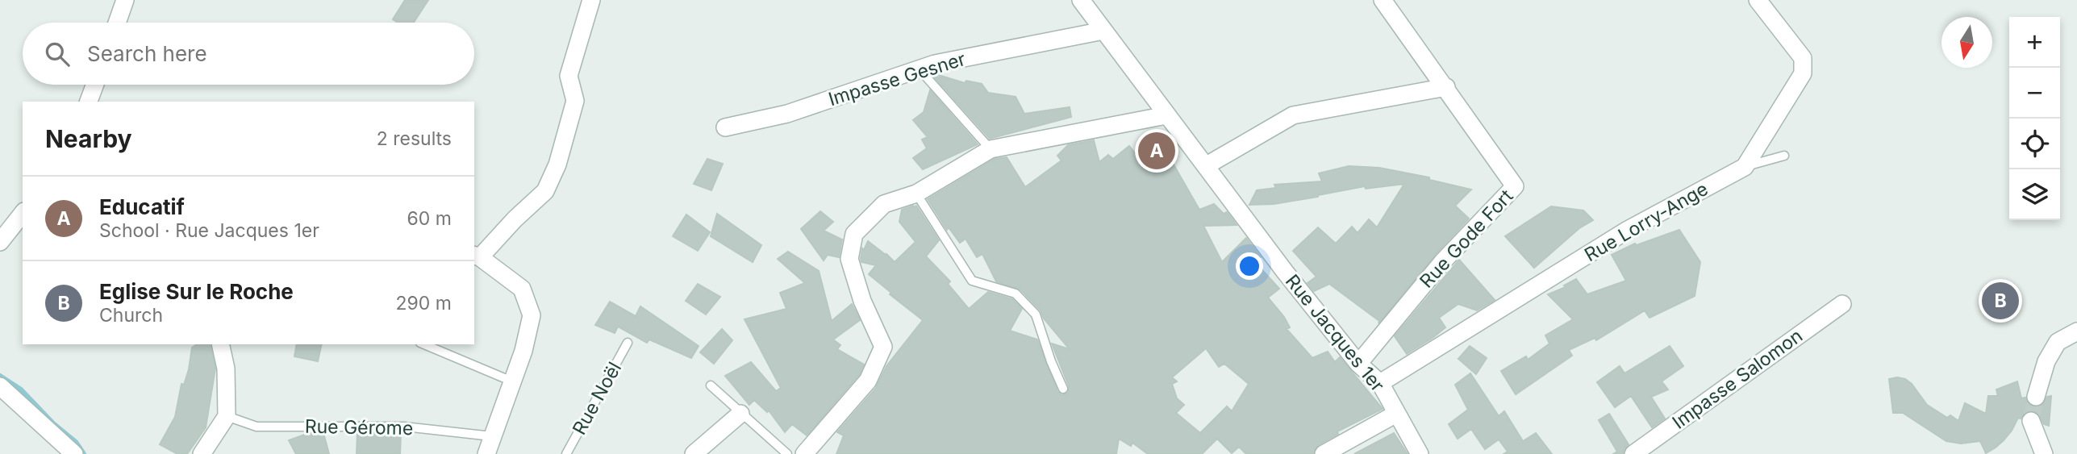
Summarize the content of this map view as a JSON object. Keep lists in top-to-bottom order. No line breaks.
{"streets":{"street":["Impasse Gesner","Rue Lorry-Ange","Rue Gode Fort","Rue Jacques 1er","Impasse Salomon"],"lane":["Rue Noël","Rue Gérome"]},"crossings":[["Impasse Gesner","Rue Jacques 1er"],["Rue Lorry-Ange","Rue Jacques 1er"],["Rue Gode Fort","Rue Jacques 1er"]],"north":"bottom","page":{"map_buttons":["+","−"],"search":"Search here","heading":["Nearby","2 results"],"pins":["A","B"],"list":[{"mark":"A","name":"Educatif","note":"School · Rue Jacques 1er","value":"60 m"},{"mark":"B","name":"Eglise Sur le Roche","note":"Church","value":"290 m"}]}}
